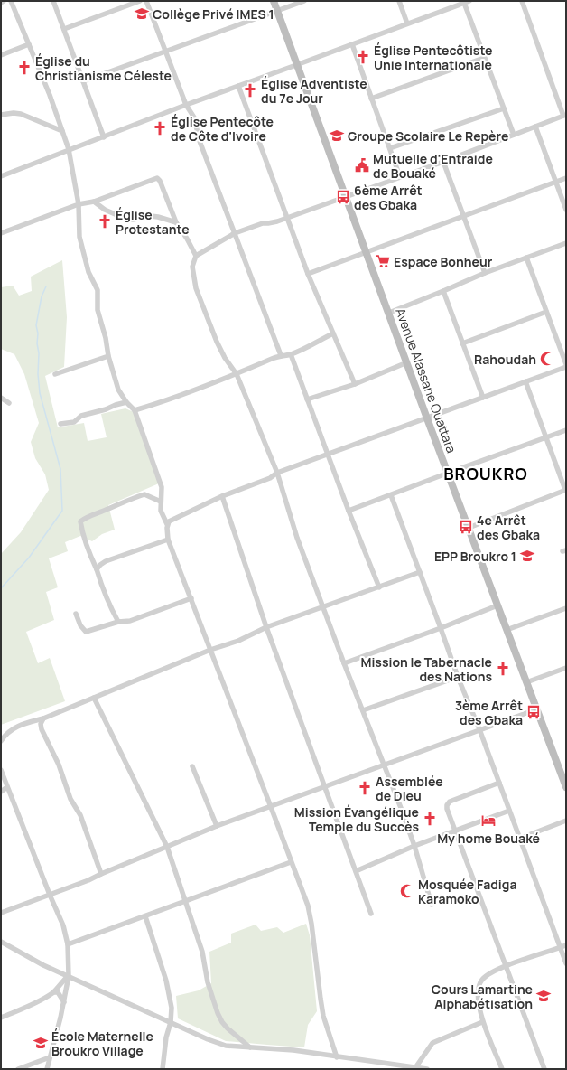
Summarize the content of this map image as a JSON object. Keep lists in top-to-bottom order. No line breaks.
{"streets":{"street":["Avenue Alassane Ouattara"]},"districts":["BROUKRO"],"places":{"school or university":["Collège Privé IMES 1","Groupe Scolaire Le Repère","EPP Broukro 1","Cours Lamartine Alphabétisation","École Maternelle Broukro Village"],"church":["Église Pentecôtiste Unie Internationale","Église du Christianisme Céleste","Église Adventiste du 7e Jour","Église Pentecôte de Côte d'Ivoire","Église Protestante","Mission le Tabernacle des Nations","Assemblée de Dieu","Mission Évangélique Temple du Succès"],"public building":["Mutuelle d'Entraide de Bouaké"],"bus stop":["6ème Arrêt des Gbaka","4e Arrêt des Gbaka","3ème Arrêt des Gbaka"],"supermarket":["Espace Bonheur"],"mosque":["Rahoudah","Mosquée Fadiga Karamoko"],"hotel":["My home Bouaké"]}}
